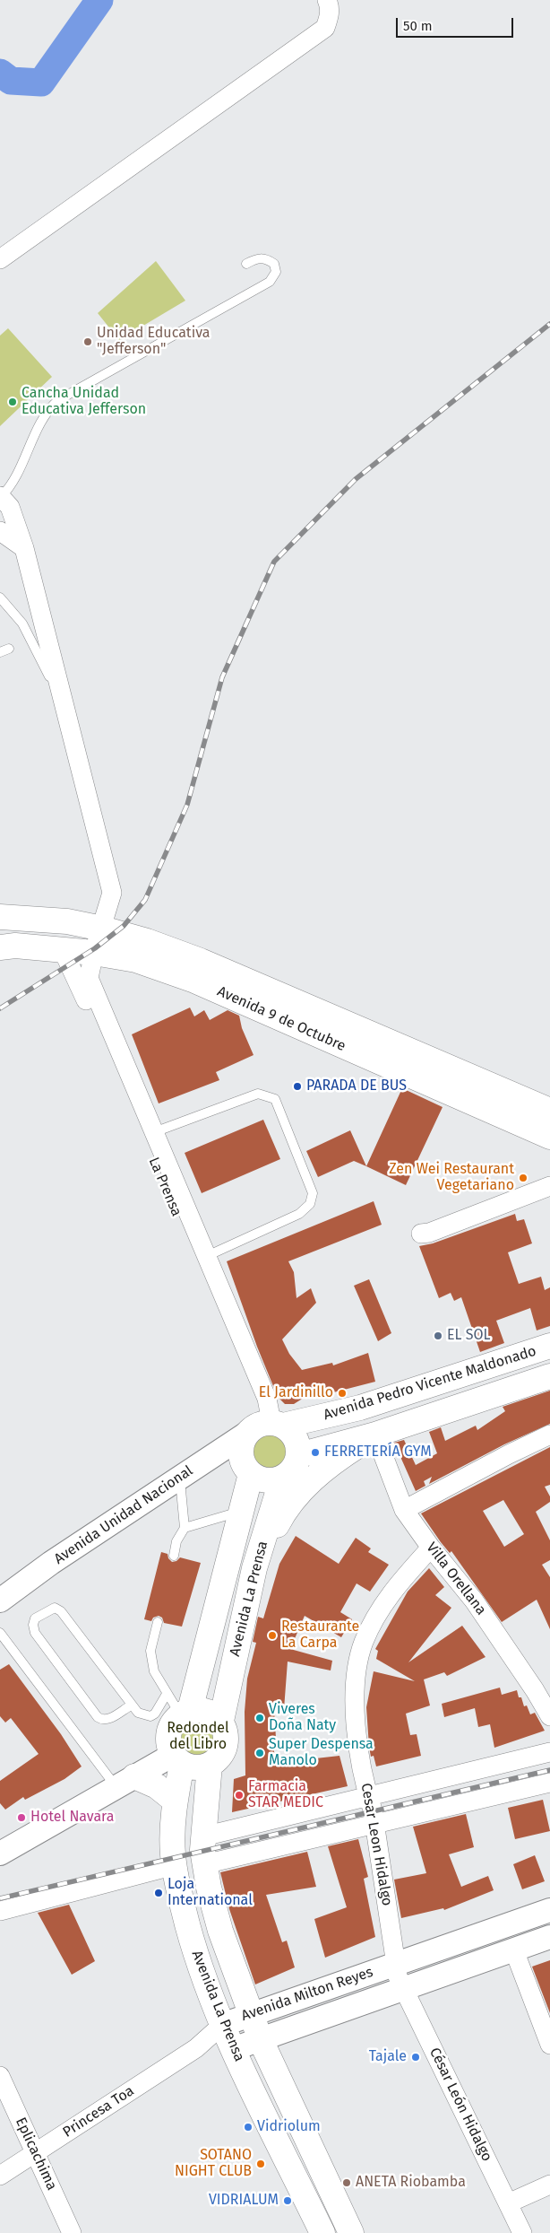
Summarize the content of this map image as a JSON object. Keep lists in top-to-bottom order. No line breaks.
{"streets":{"main road":["Avenida 9 de Octubre","Avenida Pedro Vicente Maldonado","Avenida La Prensa"],"street":["La Prensa","Avenida Unidad Nacional","Villa Orellana","Cesar Leon Hidalgo","Avenida Milton Reyes","César León Hidalgo","Princesa Toa","Eplicachima"]},"crossings":[["Avenida 9 de Octubre","La Prensa"],["La Prensa","Avenida Pedro Vicente Maldonado"],["La Prensa","Avenida Unidad Nacional"],["La Prensa","Avenida La Prensa"],["Avenida Pedro Vicente Maldonado","Avenida Unidad Nacional"],["Avenida Pedro Vicente Maldonado","Villa Orellana"],["Avenida Pedro Vicente Maldonado","Avenida La Prensa"],["Avenida Unidad Nacional","Avenida La Prensa"],["Villa Orellana","Cesar Leon Hidalgo"],["Avenida La Prensa","Avenida Milton Reyes"],["Cesar Leon Hidalgo","Avenida Milton Reyes"],["Cesar Leon Hidalgo","César León Hidalgo"],["Avenida Milton Reyes","César León Hidalgo"],["Avenida Milton Reyes","Princesa Toa"],["Princesa Toa","Eplicachima"]],"parks":["Redondel del Libro"],"places":["Unidad Educativa \"Jefferson\"","Cancha Unidad Educativa Jefferson","PARADA DE BUS","Zen Wei Restaurant Vegetariano","EL SOL","El Jardinillo","FERRETERÍA GYM","Restaurante La Carpa","Viveres Doña Naty","Super Despensa Manolo","Farmacia STAR MEDIC","Hotel Navara","Loja International","Tajale","Vidriolum","SOTANO NIGHT CLUB","ANETA Riobamba","VIDRIALUM"],"scale_bar":"50 m"}
